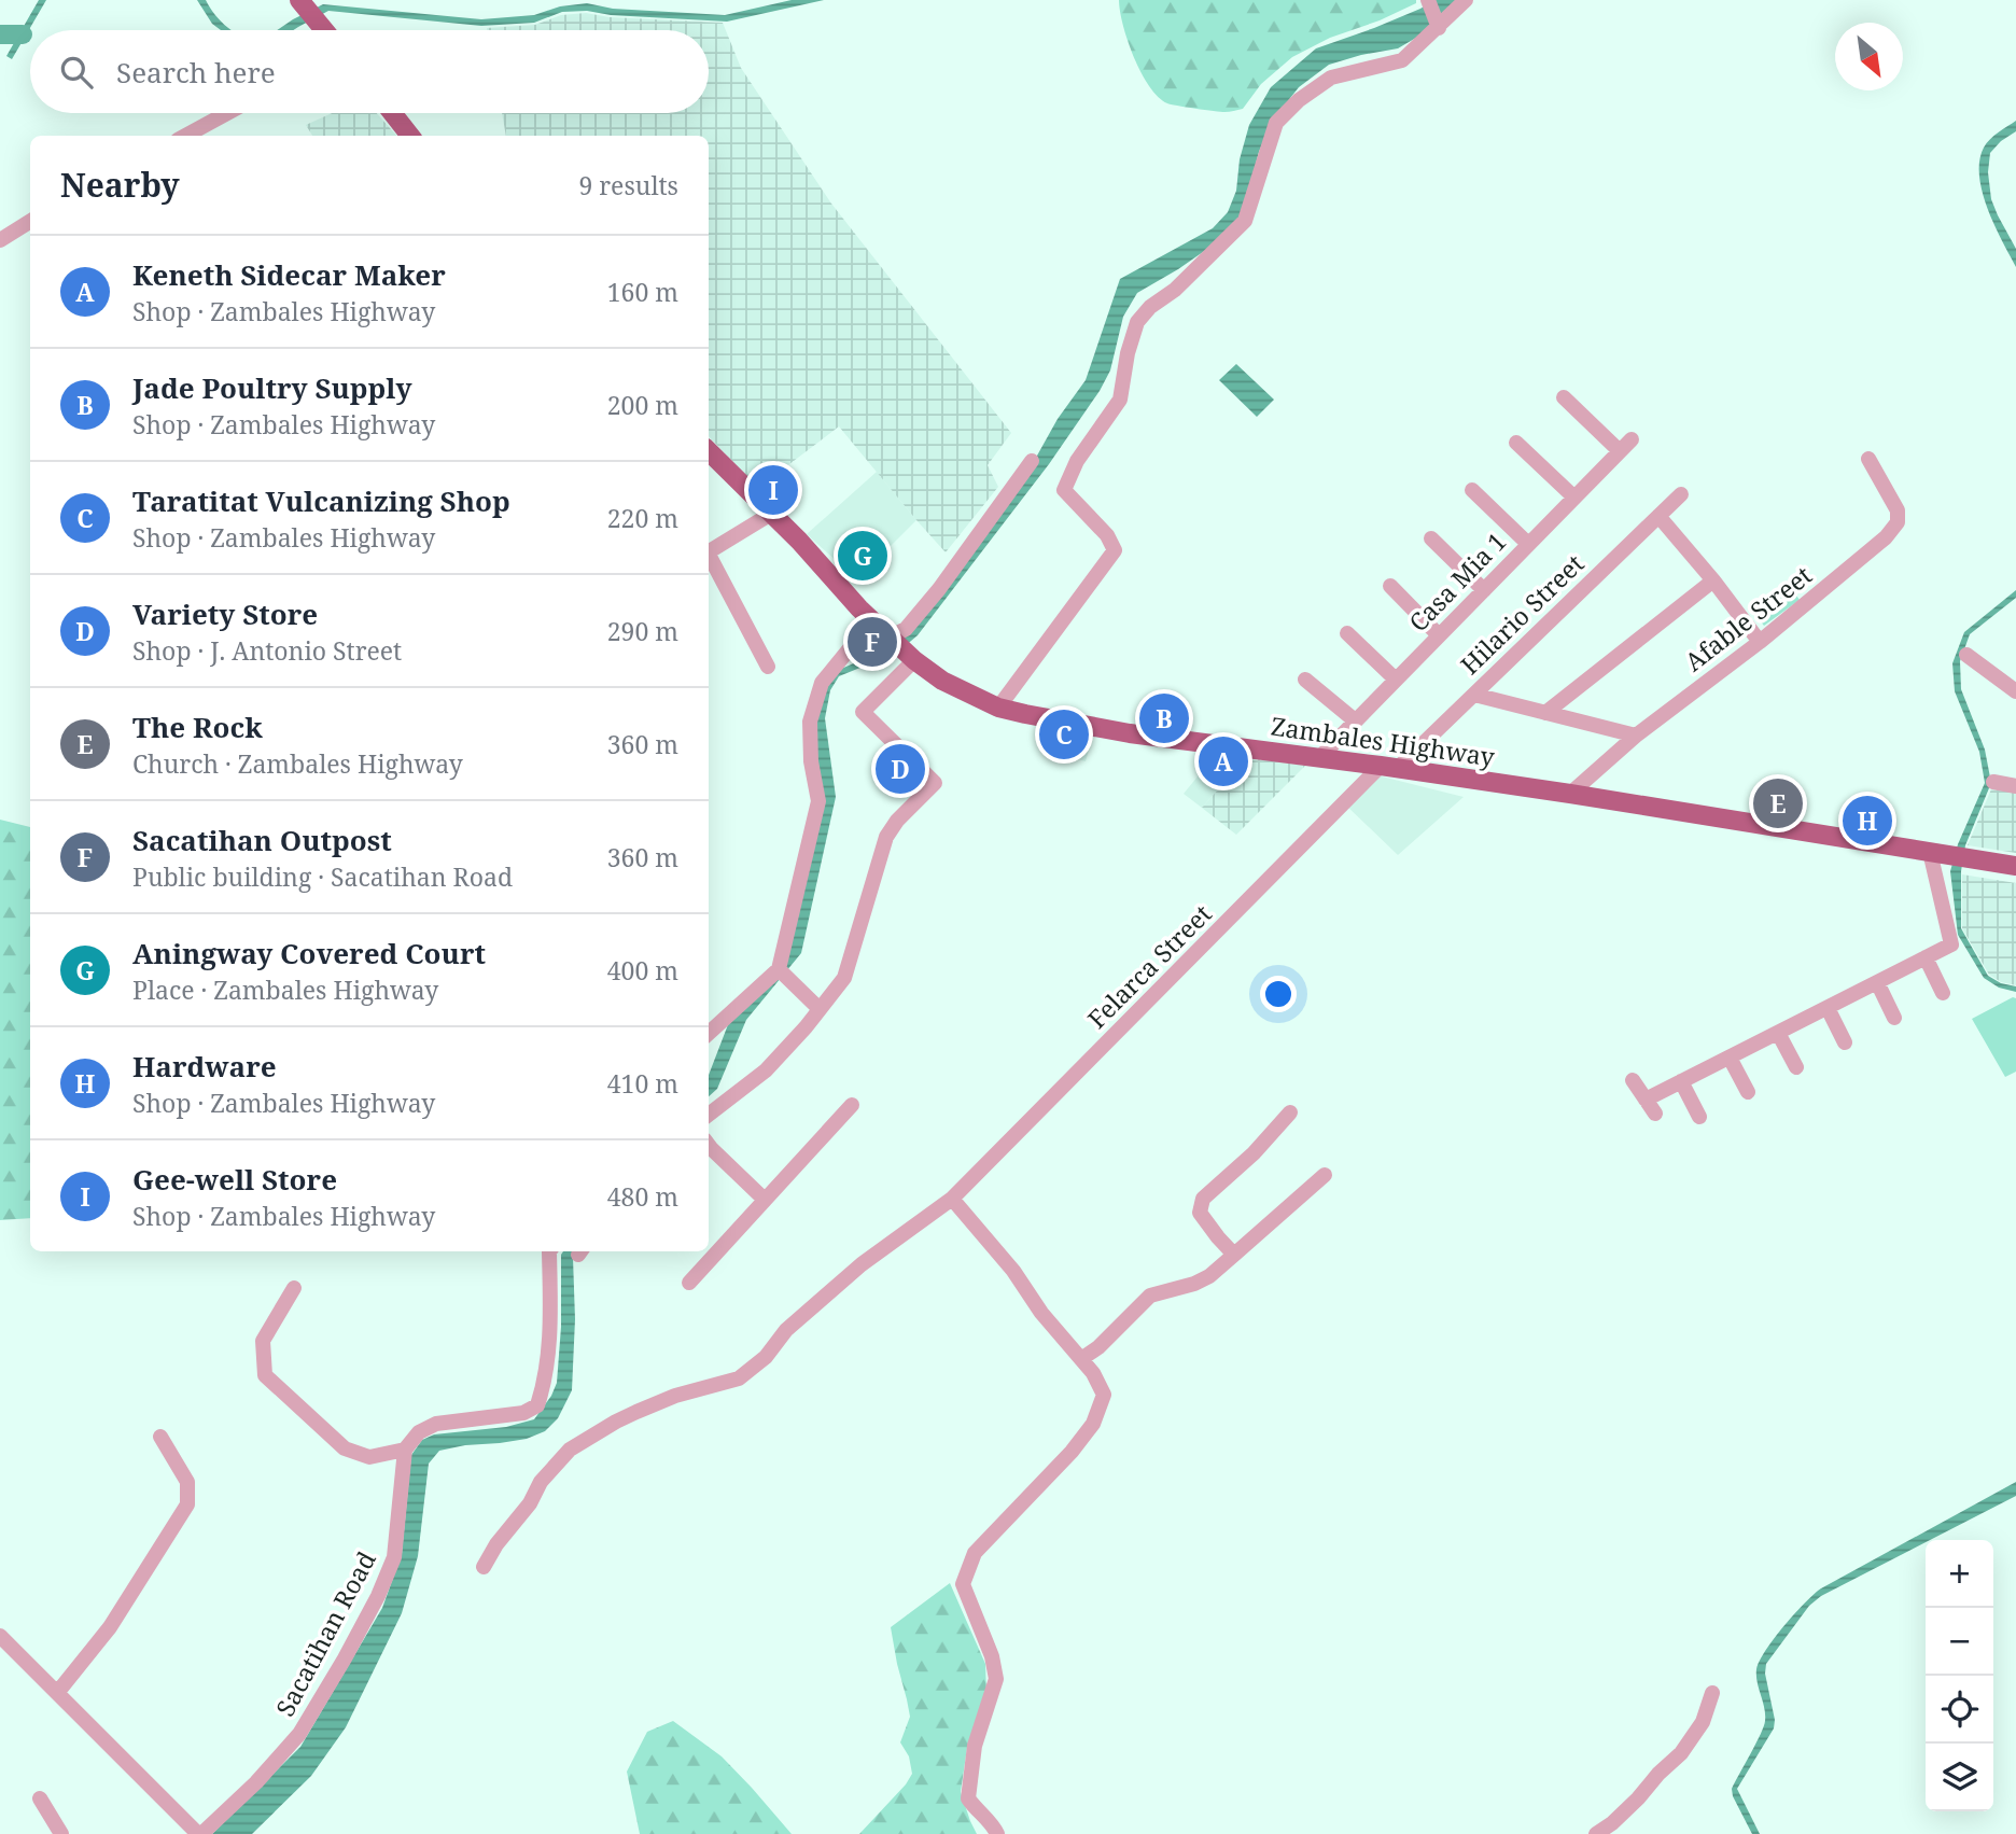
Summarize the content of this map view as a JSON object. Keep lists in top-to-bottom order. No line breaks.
{"streets":{"main road":["Zambales Highway"],"street":["Casa Mia 1","Hilario Street","Afable Street","Felarca Street","Sacatihan Road"]},"crossings":[["Casa Mia 1","Zambales Highway"],["Hilario Street","Zambales Highway"],["Hilario Street","Felarca Street"],["Afable Street","Zambales Highway"],["Zambales Highway","Felarca Street"]],"north":"bottom right","page":{"search":"Search here","heading":["Nearby","9 results"],"list":[{"mark":"A","name":"Keneth Sidecar Maker","note":"Shop · Zambales Highway","value":"160 m"},{"mark":"B","name":"Jade Poultry Supply","note":"Shop · Zambales Highway","value":"200 m"},{"mark":"C","name":"Taratitat Vulcanizing Shop","note":"Shop · Zambales Highway","value":"220 m"},{"mark":"D","name":"Variety Store","note":"Shop · J. Antonio Street","value":"290 m"},{"mark":"E","name":"The Rock","note":"Church · Zambales Highway","value":"360 m"},{"mark":"F","name":"Sacatihan Outpost","note":"Public building · Sacatihan Road","value":"360 m"},{"mark":"G","name":"Aningway Covered Court","note":"Place · Zambales Highway","value":"400 m"},{"mark":"H","name":"Hardware","note":"Shop · Zambales Highway","value":"410 m"},{"mark":"I","name":"Gee-well Store","note":"Shop · Zambales Highway","value":"480 m"}],"pins":["I","G","F","B","C","A","D","E","H"],"map_buttons":["+","−"]}}
